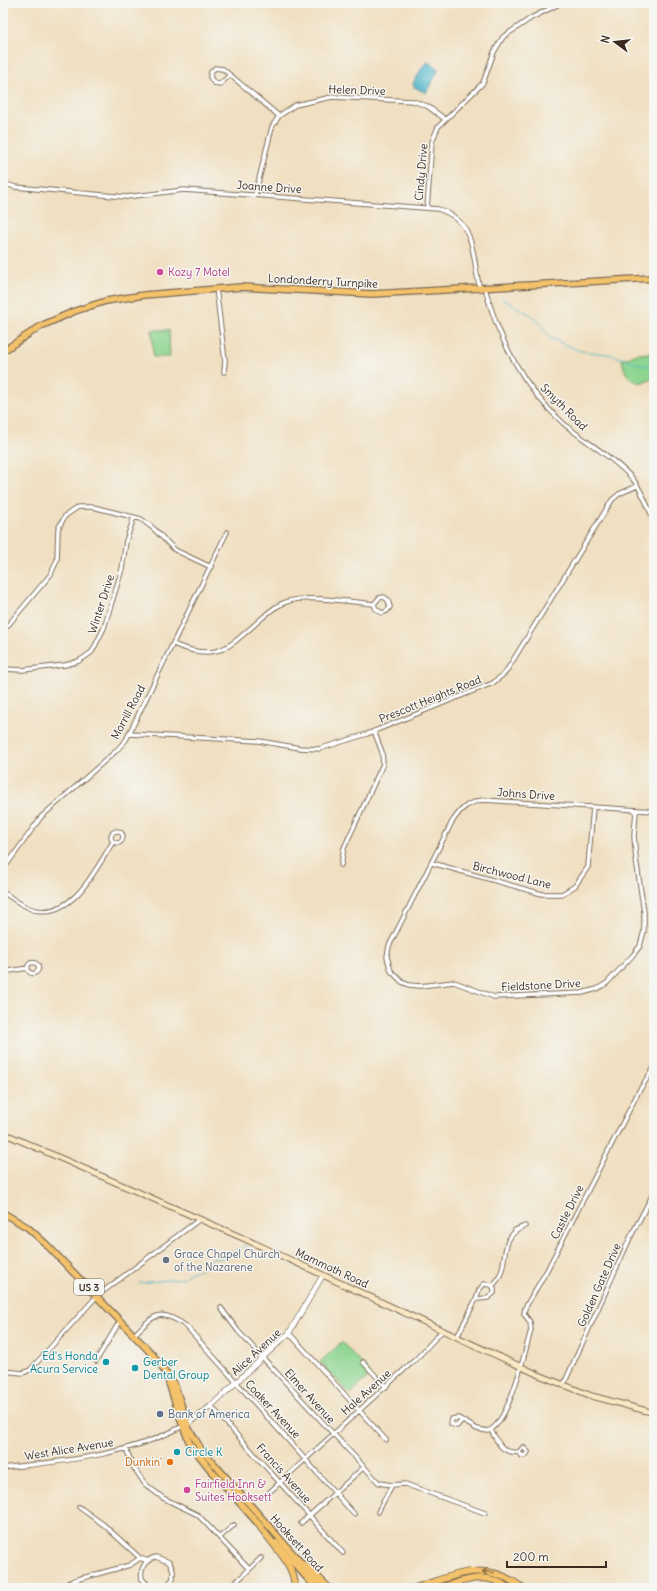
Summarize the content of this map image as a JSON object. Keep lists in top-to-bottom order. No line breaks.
{"streets":{"main road":["Londonderry Turnpike","Mammoth Road","US 3","Hooksett Road"],"street":["Helen Drive","Cindy Drive","Joanne Drive","Smyth Road","Winter Drive","Prescott Heights Road","Morrill Road","Johns Drive","Birchwood Lane","Fieldstone Drive","Castle Drive","Golden Gate Drive","Alice Avenue","Hale Avenue","Elmer Avenue","Coaker Avenue","West Alice Avenue","Francis Avenue"]},"crossings":[["Helen Drive","Cindy Drive"],["Helen Drive","Joanne Drive"],["Cindy Drive","Joanne Drive"],["Joanne Drive","Londonderry Turnpike"],["Joanne Drive","Smyth Road"],["Londonderry Turnpike","Smyth Road"],["Smyth Road","Prescott Heights Road"],["Prescott Heights Road","Morrill Road"],["Johns Drive","Birchwood Lane"],["Johns Drive","Fieldstone Drive"],["Birchwood Lane","Fieldstone Drive"],["Castle Drive","Mammoth Road"],["Mammoth Road","Golden Gate Drive"],["Mammoth Road","Alice Avenue"],["Mammoth Road","Hale Avenue"],["Alice Avenue","Elmer Avenue"],["Alice Avenue","Coaker Avenue"],["Alice Avenue","West Alice Avenue"],["Alice Avenue","Francis Avenue"],["Alice Avenue","Hooksett Road"],["Hale Avenue","Elmer Avenue"],["Hale Avenue","Coaker Avenue"],["Hale Avenue","Francis Avenue"],["Coaker Avenue","Hooksett Road"],["West Alice Avenue","Hooksett Road"]],"places":["Kozy 7 Motel","Grace Chapel Church of the Nazarene","Ed's Honda Acura Service","Gerber Dental Group","Bank of America","Circle K","Dunkin'","Fairfield Inn & Suites Hooksett"],"scale_bar":"200 m","north":"left"}
